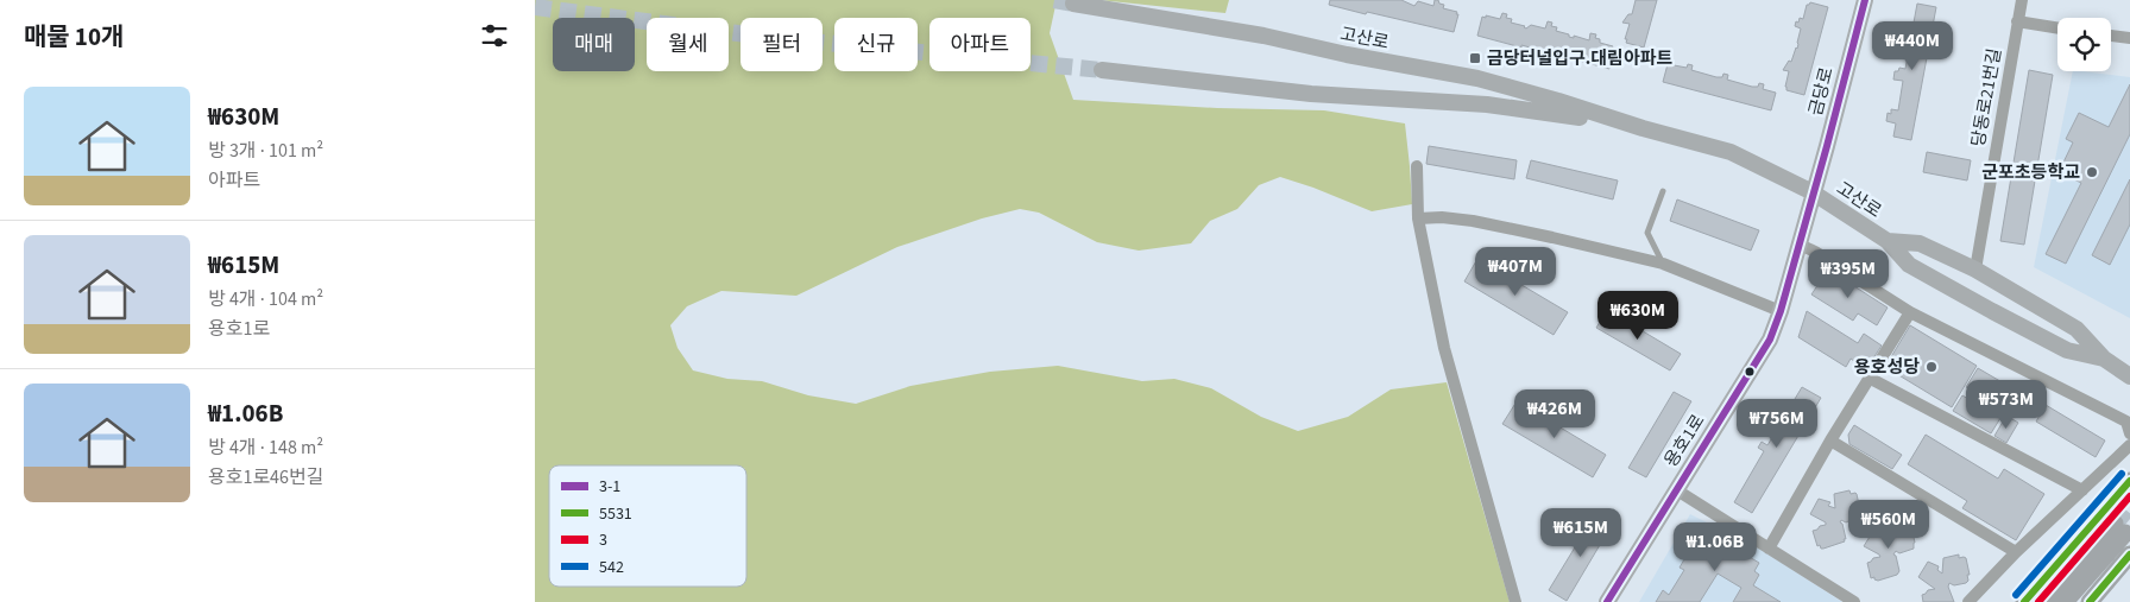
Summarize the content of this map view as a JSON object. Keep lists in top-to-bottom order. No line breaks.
{"streets":{"street":["고산로","금당로","당동로21번길","용호1로"]},"crossings":[["고산로","금당로"],["고산로","당동로21번길"],["고산로","용호1로"],["금당로","용호1로"]],"places":{"transit":["금당터널입구.대림아파트"],"other":["군포초등학교","용호성당"]},"lines":["transit line 3-1","transit line 542","transit line 5531","transit line 3"],"legend":["3-1","5531","3","542"],"page":{"heading":"매물 10개","chip":["매매","월세","필터","신규","아파트"],"price":["₩440M","₩407M","₩395M","₩630M","₩573M","₩426M","₩756M","₩560M","₩615M","₩1.06B"],"list":[{"name":"₩630M","note":"방 3개 · 101 m² · 아파트"},{"name":"₩615M","note":"방 4개 · 104 m² · 용호1로"},{"name":"₩1.06B","note":"방 4개 · 148 m² · 용호1로46번길"}]}}
